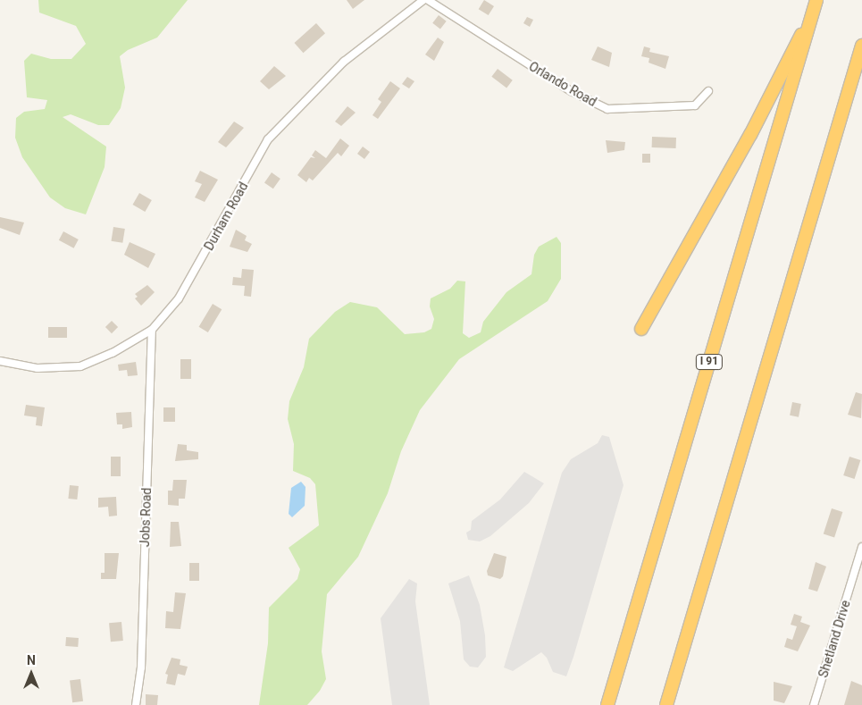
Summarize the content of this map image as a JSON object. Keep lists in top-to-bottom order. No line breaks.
{"streets":{"highway":["I 91"],"street":["Orlando Road","Durham Road","Jobs Road","Shetland Drive"]},"crossings":[["Durham Road","Jobs Road"]],"north":"top"}
